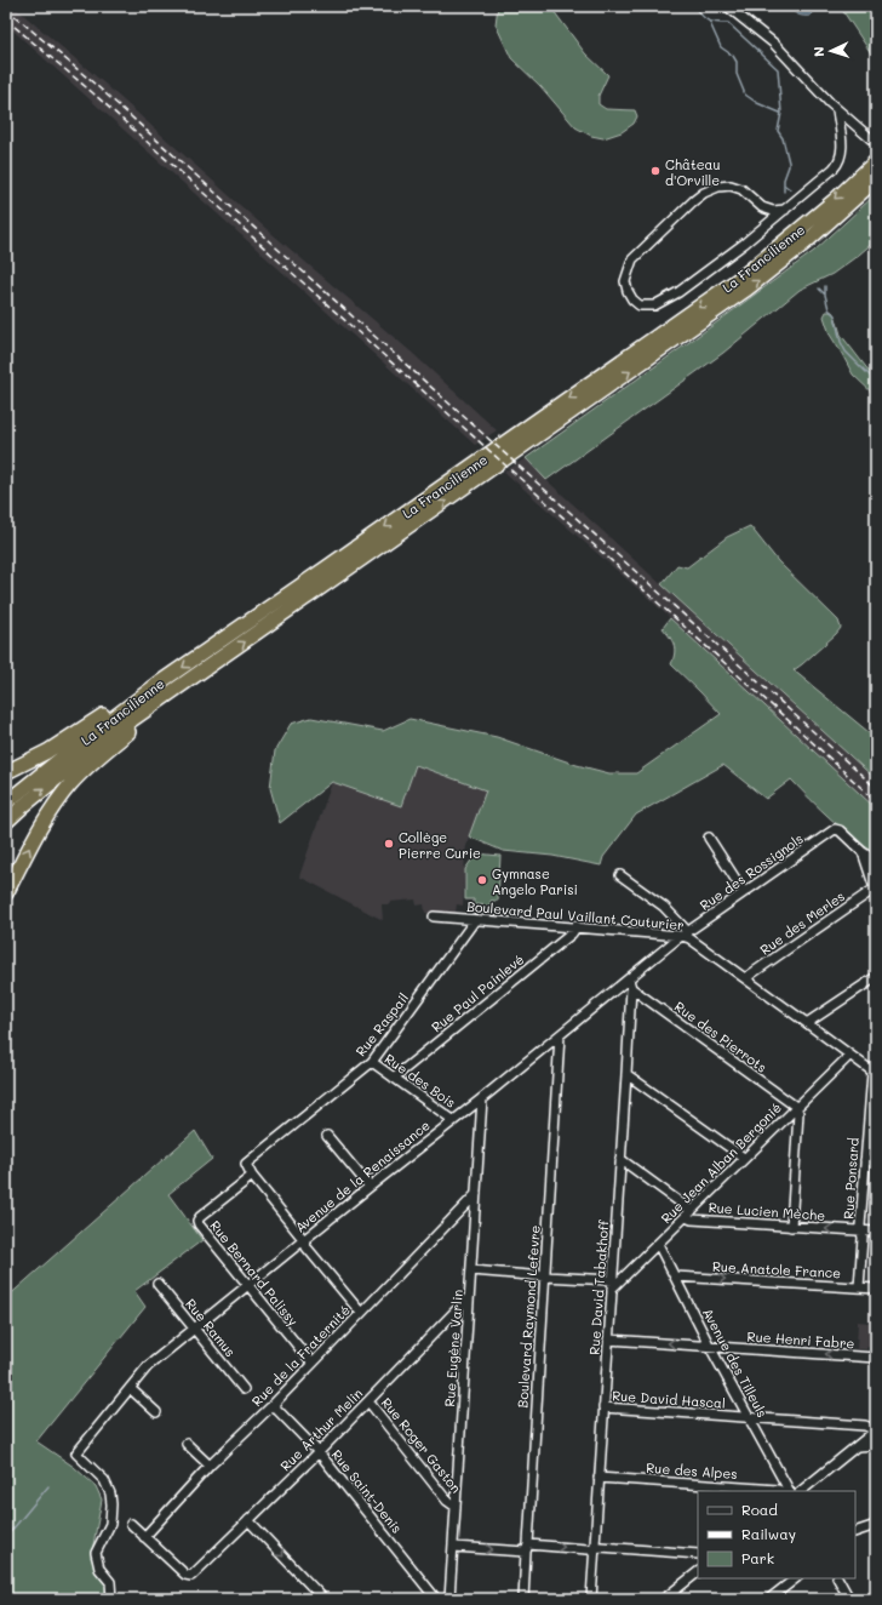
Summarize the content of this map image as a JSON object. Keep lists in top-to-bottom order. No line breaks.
{"streets":{"highway":["La Francilienne"],"street":["Rue des Rossignols","Boulevard Paul Vaillant Couturier","Rue des Merles","Rue Paul Painlevé","Rue Raspail","Rue des Pierrots","Rue des Bois","Rue Jean Alban Bergonié","Avenue de la Renaissance","Rue Ponsard","Rue Lucien Mèche","Rue Anatole France","Rue Bernard Palissy","Rue David Tabakhoff","Boulevard Raymond Lefevre","Rue Ramus","Rue Henri Fabre","Rue Eugène Varlin","Rue de la Fraternité","Avenue des Tilleuls","Rue David Hascal","Rue Arthur Melin","Rue Roger Gaston","Rue des Alpes","Rue Saint-Denis"]},"crossings":[["Rue des Rossignols","Boulevard Paul Vaillant Couturier"],["Rue des Rossignols","Avenue de la Renaissance"],["Boulevard Paul Vaillant Couturier","Rue des Merles"],["Boulevard Paul Vaillant Couturier","Rue Paul Painlevé"],["Boulevard Paul Vaillant Couturier","Rue Raspail"],["Boulevard Paul Vaillant Couturier","Rue Jean Alban Bergonié"],["Boulevard Paul Vaillant Couturier","Avenue de la Renaissance"],["Boulevard Paul Vaillant Couturier","Rue Ponsard"],["Rue Paul Painlevé","Rue des Bois"],["Rue Raspail","Rue des Bois"],["Rue Raspail","Rue Bernard Palissy"],["Rue des Pierrots","Rue Jean Alban Bergonié"],["Rue des Pierrots","Avenue de la Renaissance"],["Rue des Pierrots","Rue David Tabakhoff"],["Rue des Bois","Avenue de la Renaissance"],["Rue Jean Alban Bergonié","Rue Lucien Mèche"],["Rue Jean Alban Bergonié","Rue David Tabakhoff"],["Rue Jean Alban Bergonié","Avenue des Tilleuls"],["Avenue de la Renaissance","Rue Bernard Palissy"],["Avenue de la Renaissance","Rue David Tabakhoff"],["Avenue de la Renaissance","Boulevard Raymond Lefevre"],["Avenue de la Renaissance","Rue Ramus"],["Avenue de la Renaissance","Rue Eugène Varlin"],["Rue Ponsard","Rue Lucien Mèche"],["Rue Ponsard","Rue Anatole France"],["Rue Anatole France","Avenue des Tilleuls"],["Rue Bernard Palissy","Rue de la Fraternité"],["Rue David Tabakhoff","Rue Henri Fabre"],["Rue David Tabakhoff","Rue David Hascal"],["Rue David Tabakhoff","Rue des Alpes"],["Rue Henri Fabre","Avenue des Tilleuls"],["Rue Eugène Varlin","Rue de la Fraternité"],["Rue Eugène Varlin","Rue Arthur Melin"],["Rue Eugène Varlin","Rue Roger Gaston"],["Rue de la Fraternité","Rue Arthur Melin"],["Rue de la Fraternité","Rue Saint-Denis"],["Avenue des Tilleuls","Rue David Hascal"],["Rue Arthur Melin","Rue Roger Gaston"],["Rue Arthur Melin","Rue Saint-Denis"]],"one_way":["Rue Lucien Mèche","Rue Anatole France","Rue Henri Fabre"],"places":["Château d'Orville","Collège Pierre Curie","Gymnase Angelo Parisi"],"legend":["Road","Railway","Park"],"north":"left"}
